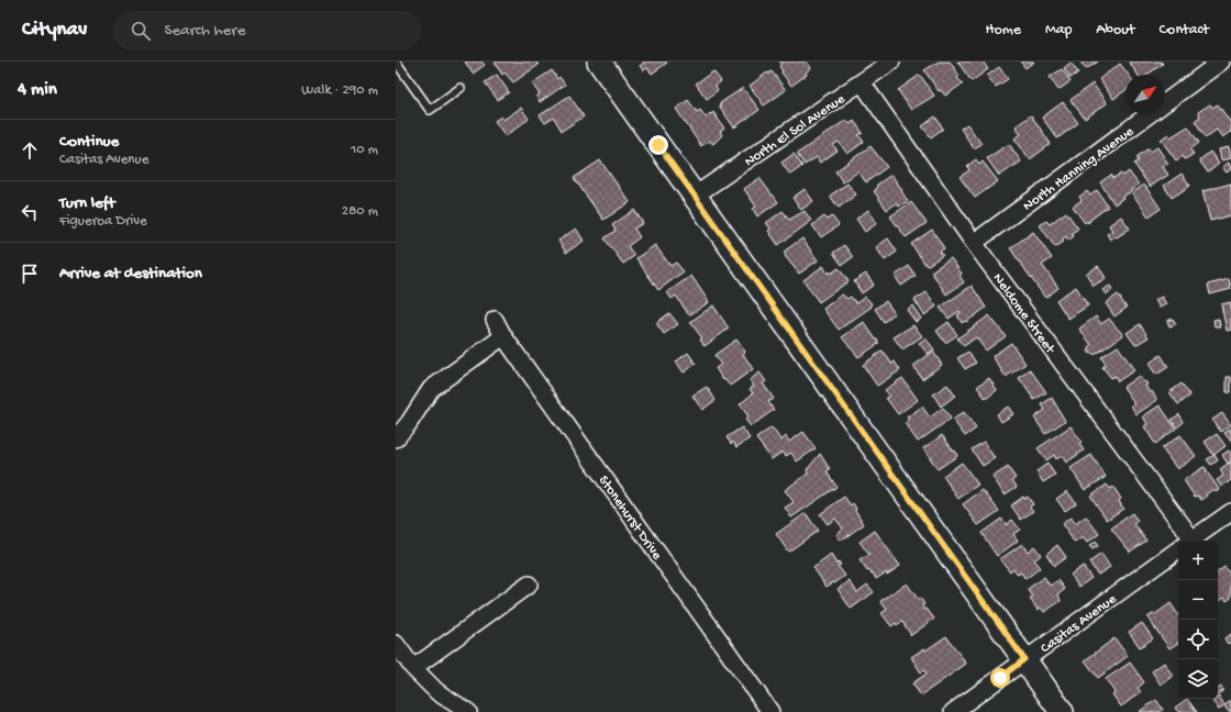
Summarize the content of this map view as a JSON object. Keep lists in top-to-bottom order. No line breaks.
{"streets":{"street":["North El Sol Avenue","North Hanning Avenue","Neldome Street","Stonehurst Drive","Casitas Avenue"]},"crossings":[["North El Sol Avenue","Neldome Street"],["North Hanning Avenue","Neldome Street"]],"north":"top right","page":{"header":"Citynav","search":"Search here","nav":["Home","Map","About","Contact"],"heading":["4 min","Walk · 290 m"],"list":[["Continue","Casitas Avenue","10 m"],["Turn left","Figueroa Drive","280 m"],"Arrive at destination"],"map_buttons":["+","−"]}}
